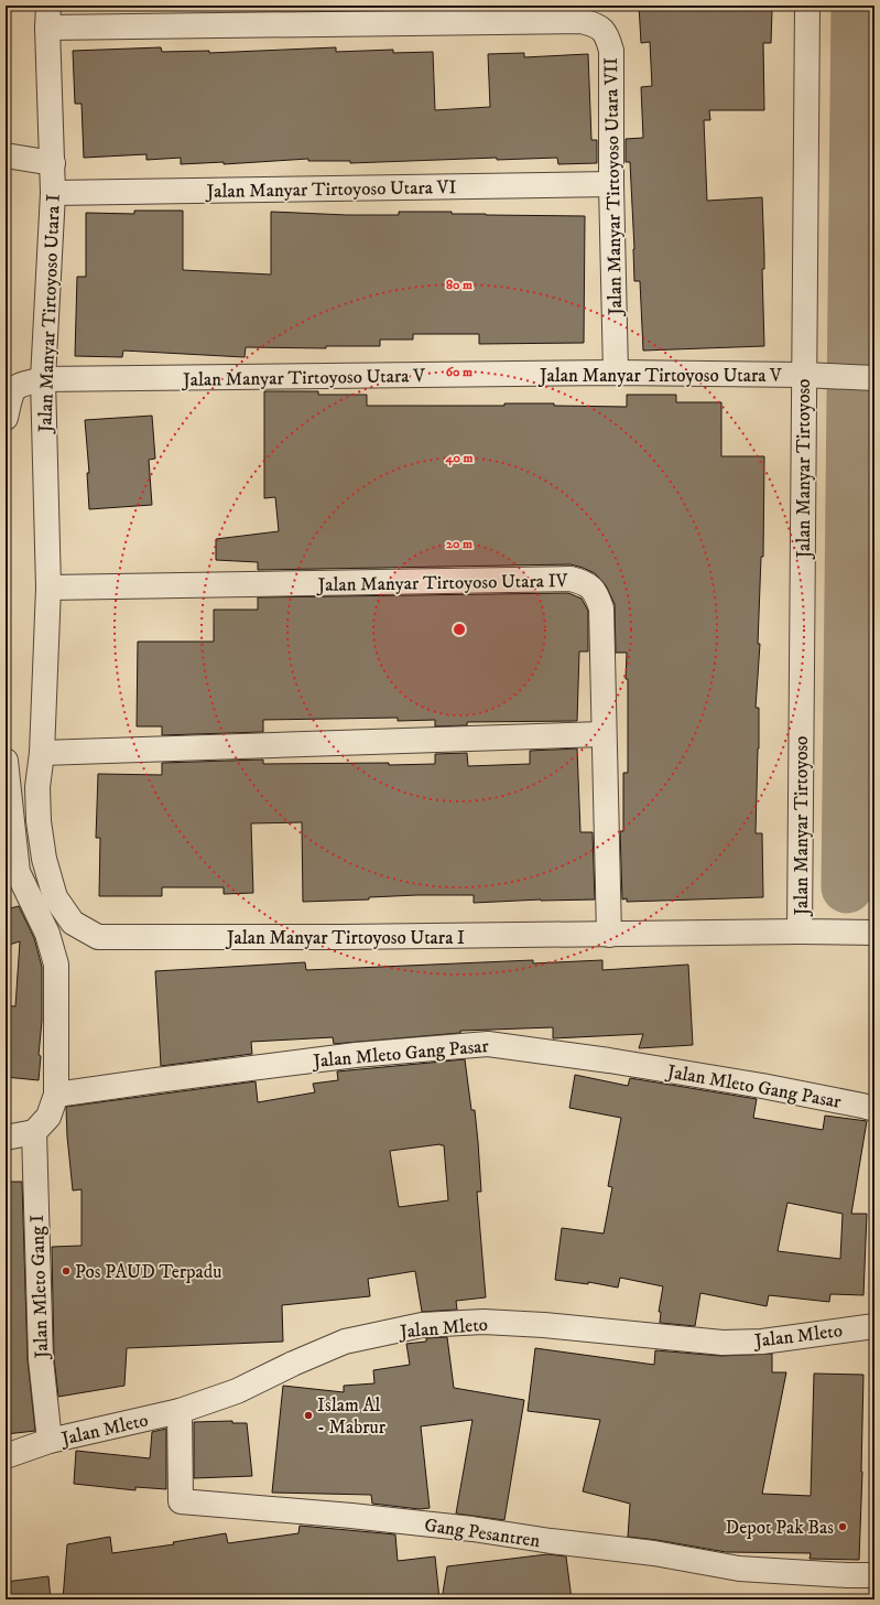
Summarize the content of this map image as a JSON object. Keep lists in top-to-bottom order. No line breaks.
{"streets":{"street":["Jalan Manyar Tirtoyoso Utara VII","Jalan Manyar Tirtoyoso Utara VI","Jalan Manyar Tirtoyoso Utara I","Jalan Manyar Tirtoyoso Utara V","Jalan Manyar Tirtoyoso","Jalan Manyar Tirtoyoso Utara IV","Jalan Mleto Gang Pasar","Jalan Mleto Gang I","Jalan Mleto","Gang Pesantren"]},"crossings":[["Jalan Manyar Tirtoyoso Utara VII","Jalan Manyar Tirtoyoso Utara VI"],["Jalan Manyar Tirtoyoso Utara VII","Jalan Manyar Tirtoyoso Utara I"],["Jalan Manyar Tirtoyoso Utara VII","Jalan Manyar Tirtoyoso Utara V"],["Jalan Manyar Tirtoyoso Utara VI","Jalan Manyar Tirtoyoso Utara I"],["Jalan Manyar Tirtoyoso Utara I","Jalan Manyar Tirtoyoso Utara V"],["Jalan Manyar Tirtoyoso Utara I","Jalan Manyar Tirtoyoso"],["Jalan Manyar Tirtoyoso Utara I","Jalan Manyar Tirtoyoso Utara IV"],["Jalan Manyar Tirtoyoso Utara V","Jalan Manyar Tirtoyoso"],["Jalan Mleto Gang I","Jalan Mleto"],["Jalan Mleto","Gang Pesantren"]],"places":["Pos PAUD Terpadu","Islam Al - Mabrur","Depot Pak Bas"],"rings":["80 m","60 m","40 m","20 m"]}
